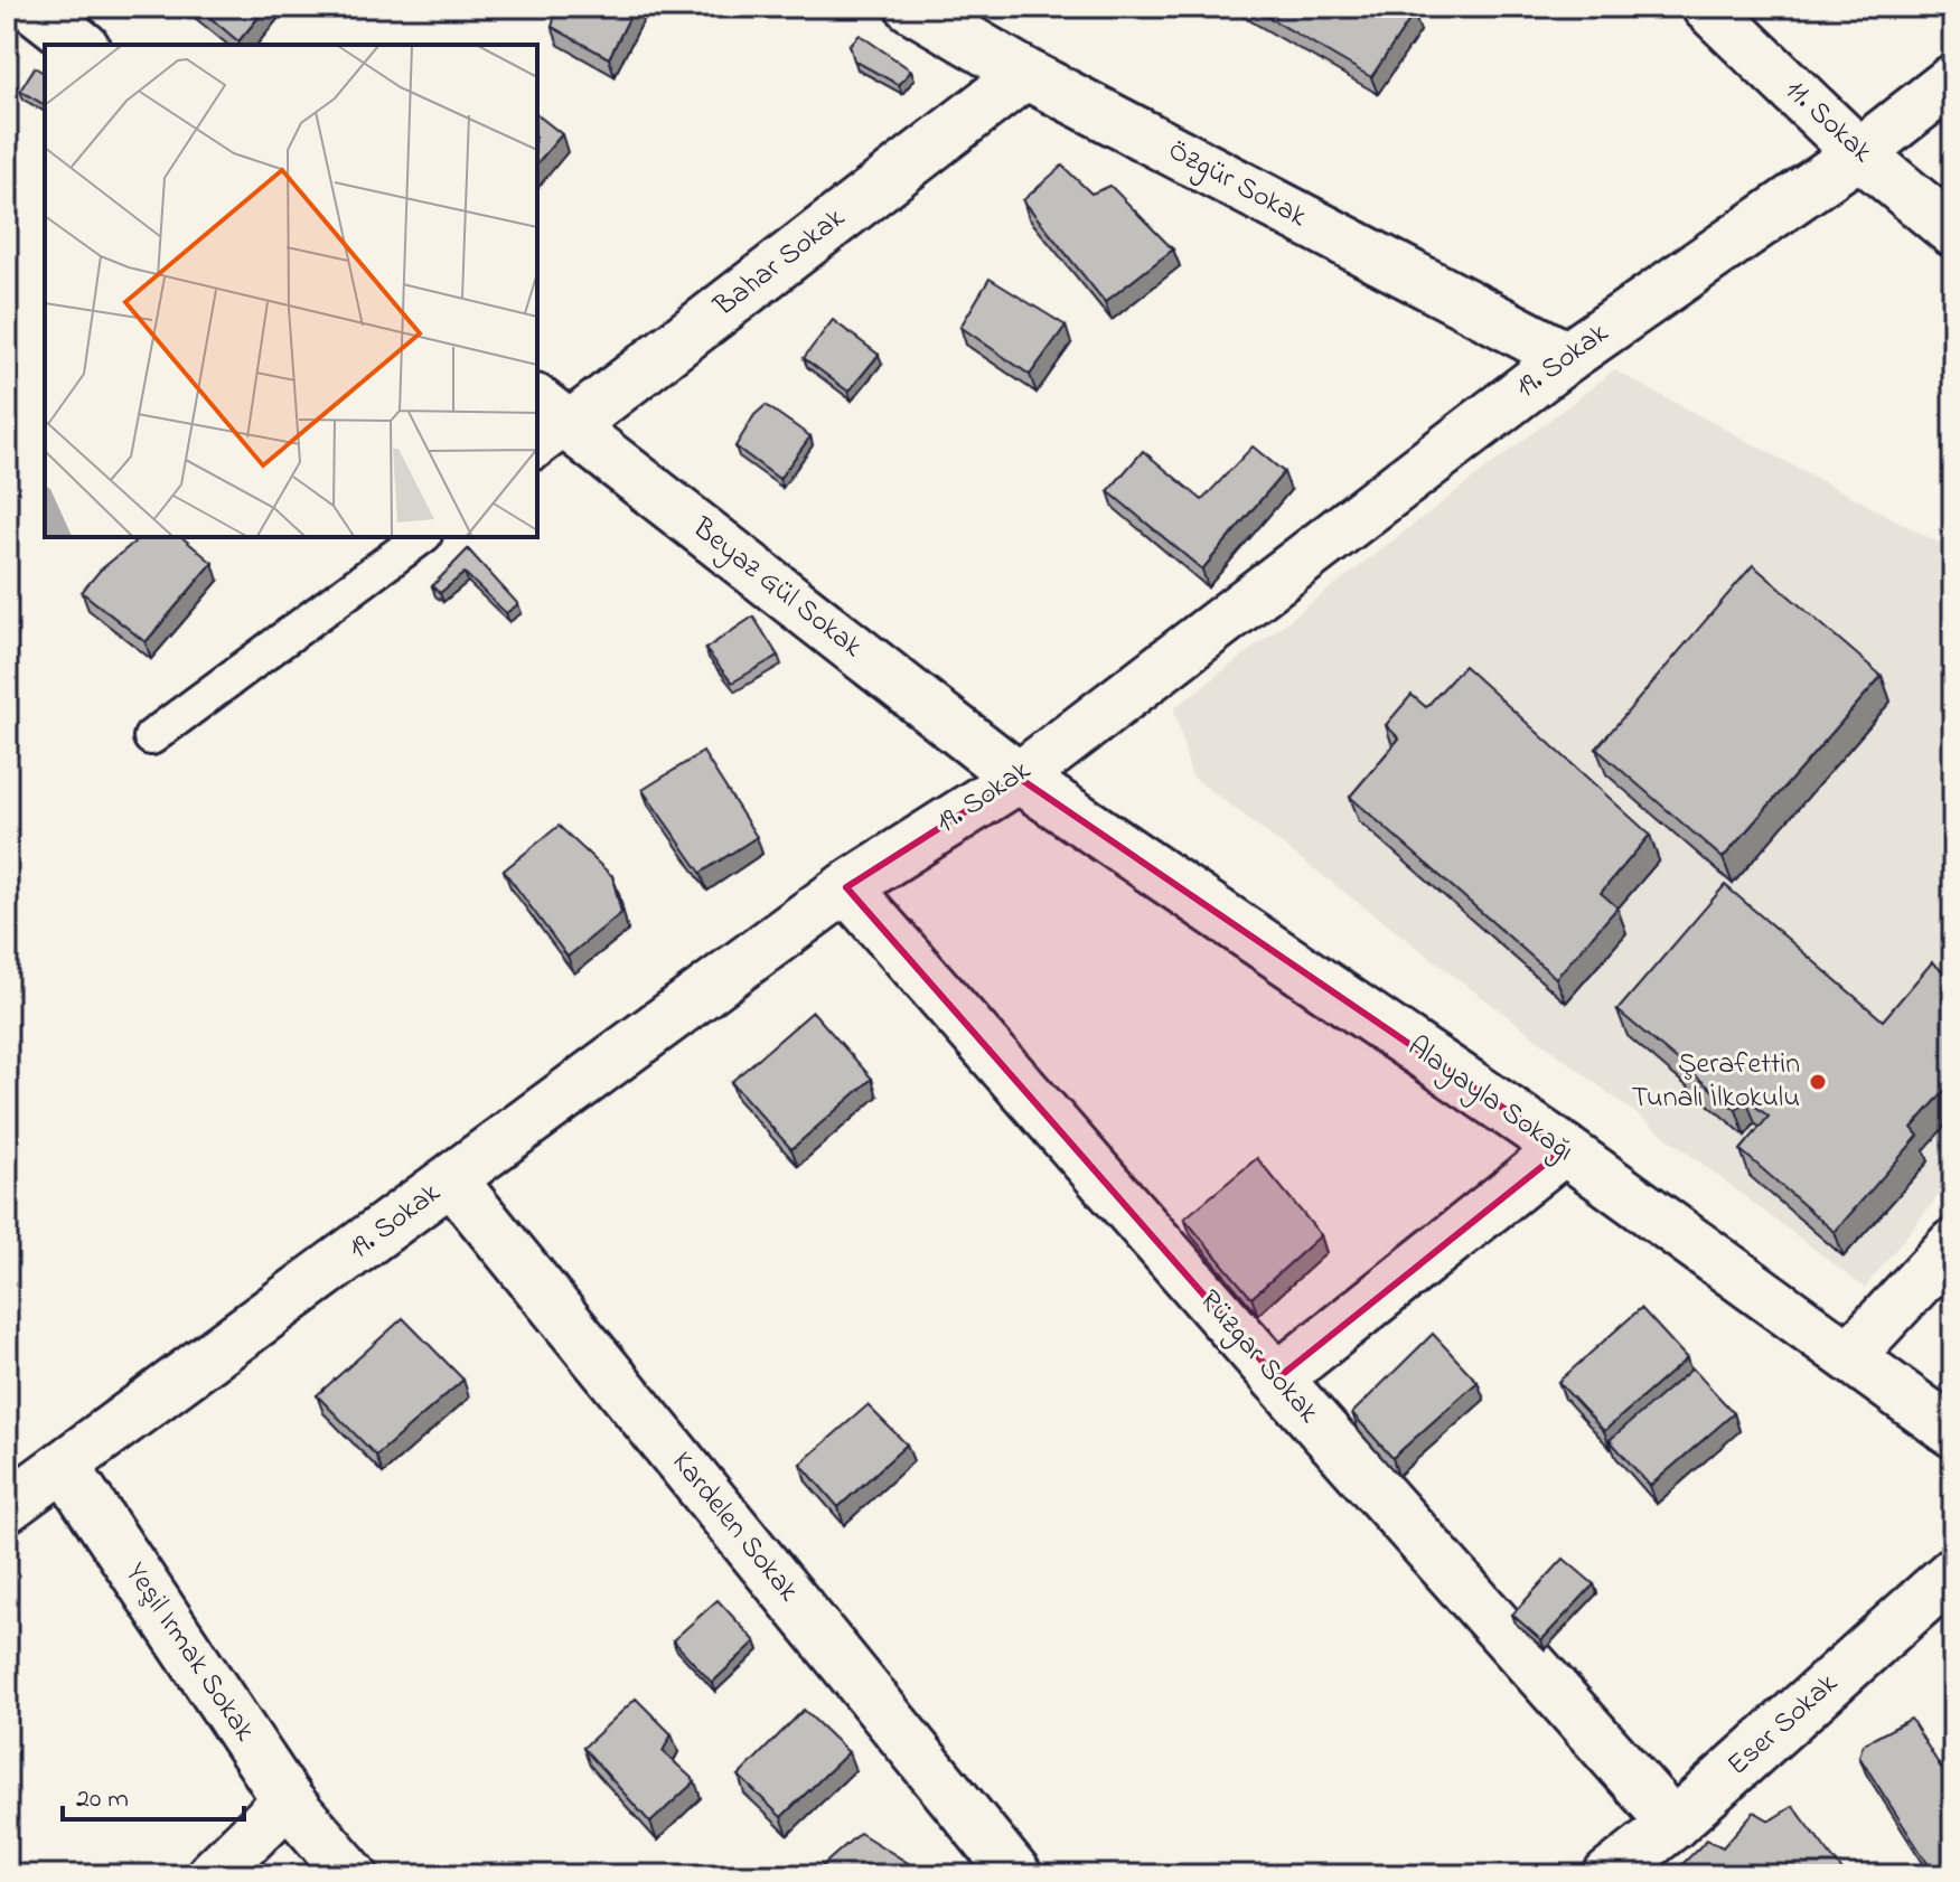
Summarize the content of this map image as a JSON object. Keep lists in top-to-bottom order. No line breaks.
{"streets":{"street":["11. Sokak","Özgür Sokak","Bahar Sokak","19. Sokak","Beyaz Gül Sokak","Alayayla Sokağı","Rüzgar Sokak","Kardelen Sokak","Yeşil Irmak Sokak","Eser Sokak"]},"crossings":[["11. Sokak","19. Sokak"],["Özgür Sokak","Bahar Sokak"],["Özgür Sokak","19. Sokak"],["Bahar Sokak","Beyaz Gül Sokak"],["19. Sokak","Beyaz Gül Sokak"],["19. Sokak","Alayayla Sokağı"],["19. Sokak","Rüzgar Sokak"],["19. Sokak","Kardelen Sokak"],["19. Sokak","Yeşil Irmak Sokak"],["Beyaz Gül Sokak","Alayayla Sokağı"],["Rüzgar Sokak","Eser Sokak"]],"places":["Şerafettin Tunalı İlkokulu"],"scale_bar":"20 m"}
